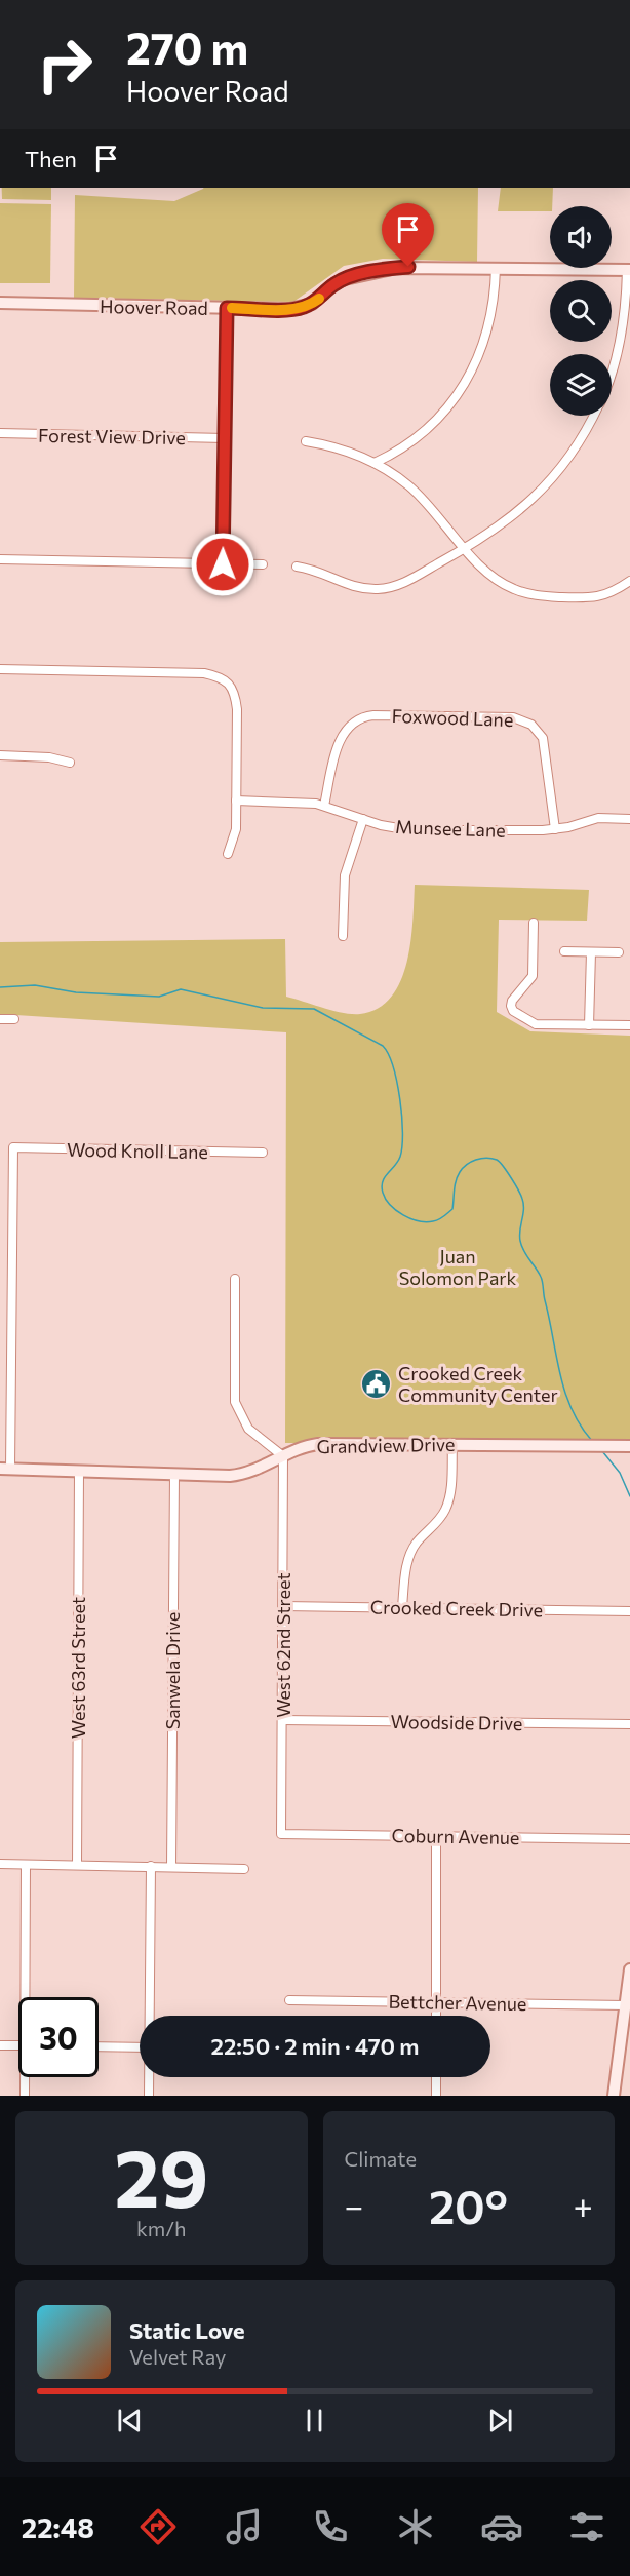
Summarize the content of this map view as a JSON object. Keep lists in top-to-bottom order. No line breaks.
{"streets":{"street":["Hoover Road","Forest View Drive","Foxwood Lane","Munsee Lane","Wood Knoll Lane","Grandview Drive","Crooked Creek Drive","West 62nd Street","West 63rd Street","Sanwela Drive","Woodside Drive","Coburn Avenue","Bettcher Avenue"]},"crossings":[["Foxwood Lane","Munsee Lane"],["Wood Knoll Lane","Grandview Drive"],["Grandview Drive","West 62nd Street"],["Grandview Drive","West 63rd Street"],["Grandview Drive","Sanwela Drive"],["Crooked Creek Drive","West 62nd Street"],["West 62nd Street","Woodside Drive"],["West 62nd Street","Coburn Avenue"]],"parks":["Juan Solomon Park"],"places":{"public building":["Crooked Creek Community Center"]},"page":{"turn":["270 m","Hoover Road"],"then":"Then","limit":"30","trip":"22:50 · 2 min · 470 m","tile":[["29","km/h"],"Climate"],"heat":["−","20°","+"],"song":["Static Love","Velvet Ray"],"tabs":"22:48"}}
